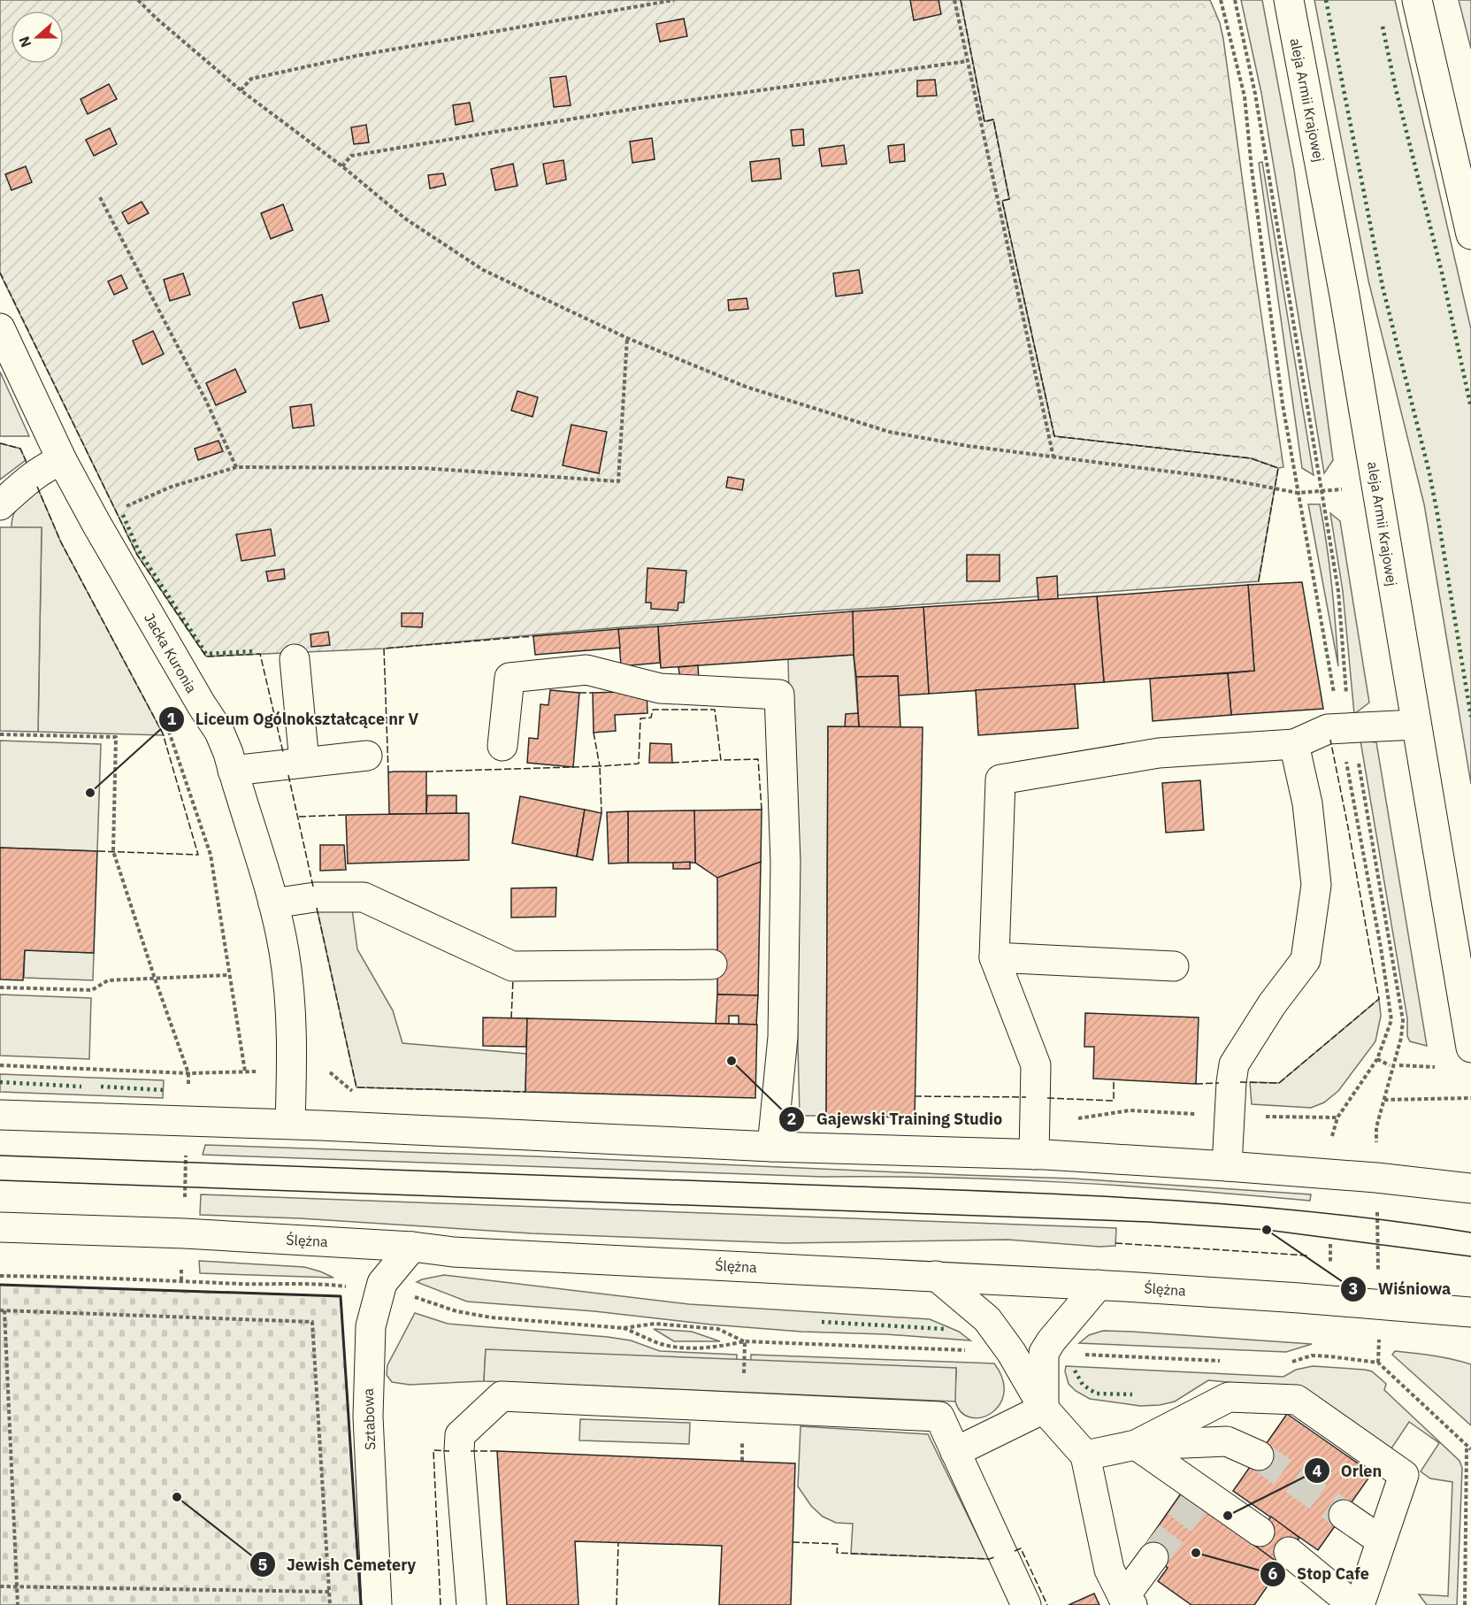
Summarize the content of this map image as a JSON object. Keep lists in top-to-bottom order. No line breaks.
{"streets":{"main road":["aleja Armii Krajowej","Jacka Kuronia","Ślężna","Sztabowa"]},"crossings":[["Ślężna","Sztabowa"]],"places":["Liceum Ogólnokształcące nr V","Gajewski Training Studio","Wiśniowa","Jewish Cemetery","Orlen","Stop Cafe"],"north":"left"}
